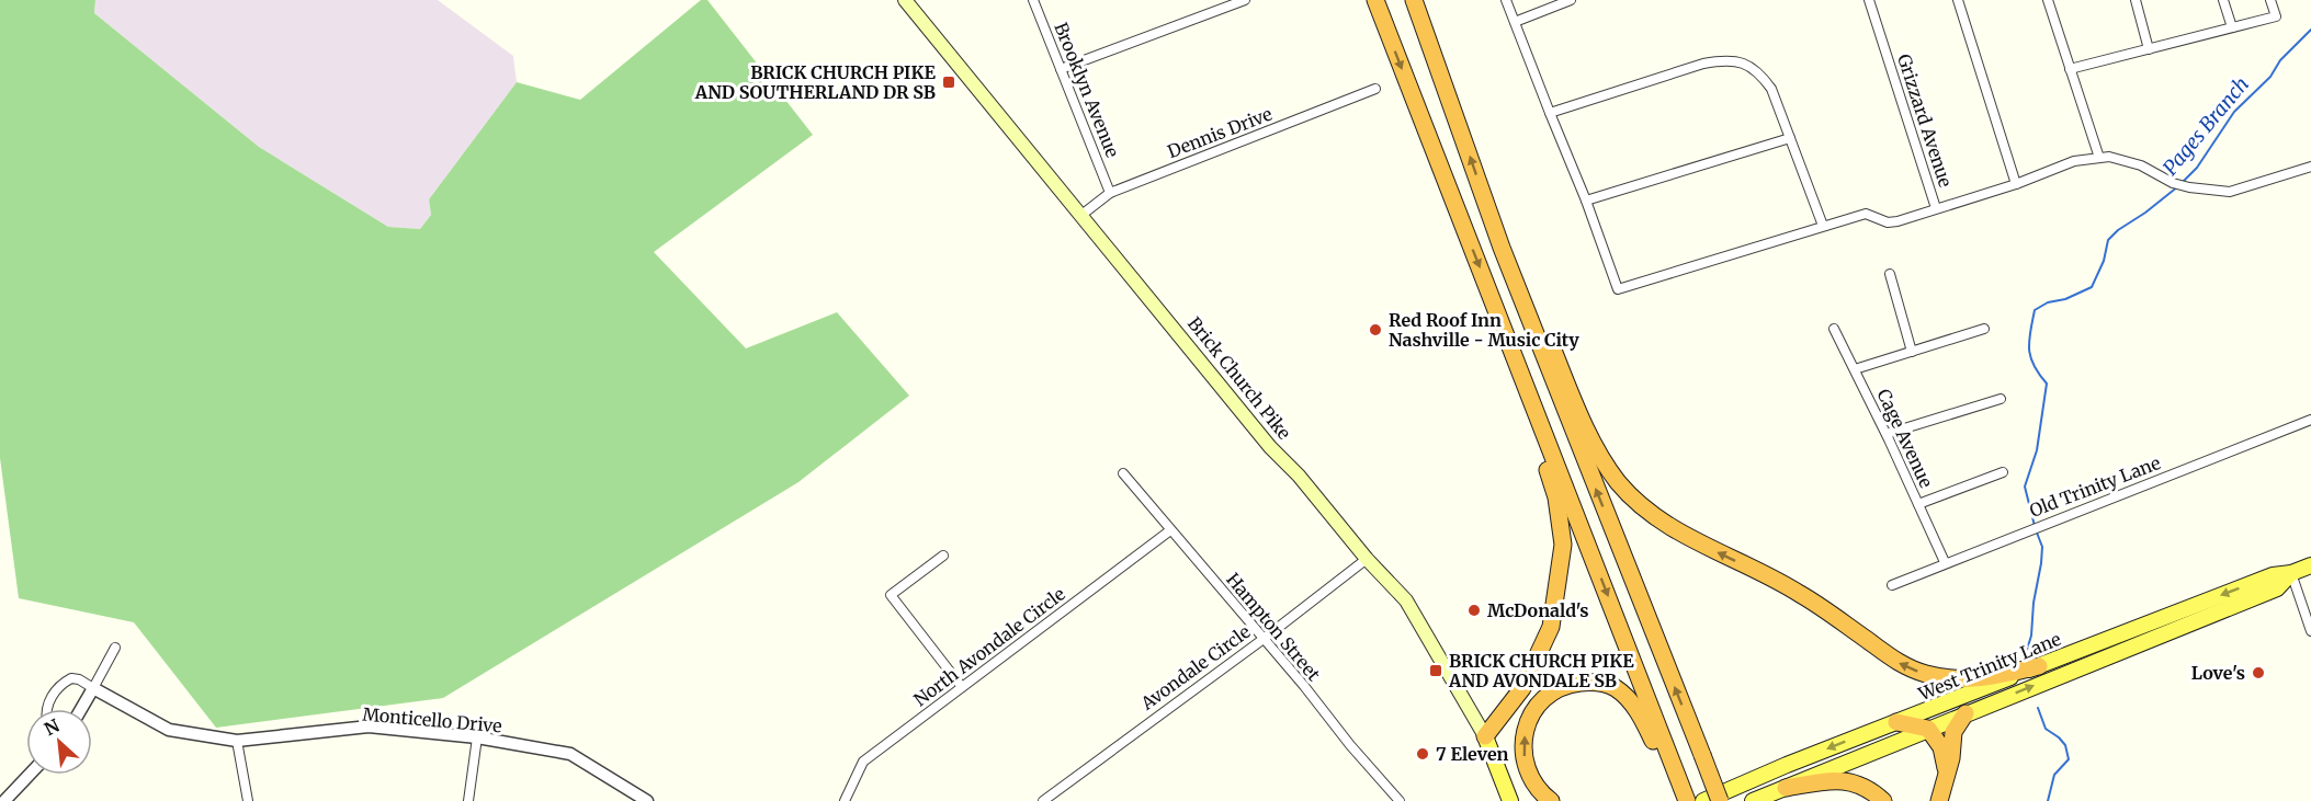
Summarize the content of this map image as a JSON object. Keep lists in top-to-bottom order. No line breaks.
{"streets":{"main road":["Brick Church Pike","West Trinity Lane"],"street":["Brooklyn Avenue","Grizzard Avenue","Dennis Drive","Cage Avenue","Old Trinity Lane","Hampton Street","North Avondale Circle","Avondale Circle","Monticello Drive"]},"crossings":[["Brooklyn Avenue","Dennis Drive"],["Dennis Drive","Brick Church Pike"],["Brick Church Pike","Avondale Circle"],["Cage Avenue","Old Trinity Lane"],["Hampton Street","North Avondale Circle"],["Hampton Street","Avondale Circle"]],"water":["Pages Branch"],"places":{"transit":["BRICK CHURCH PIKE AND SOUTHERLAND DR SB","BRICK CHURCH PIKE AND AVONDALE SB"],"other":["Red Roof Inn Nashville - Music City","McDonald's","Love's","7 Eleven"]},"north":"top left"}
